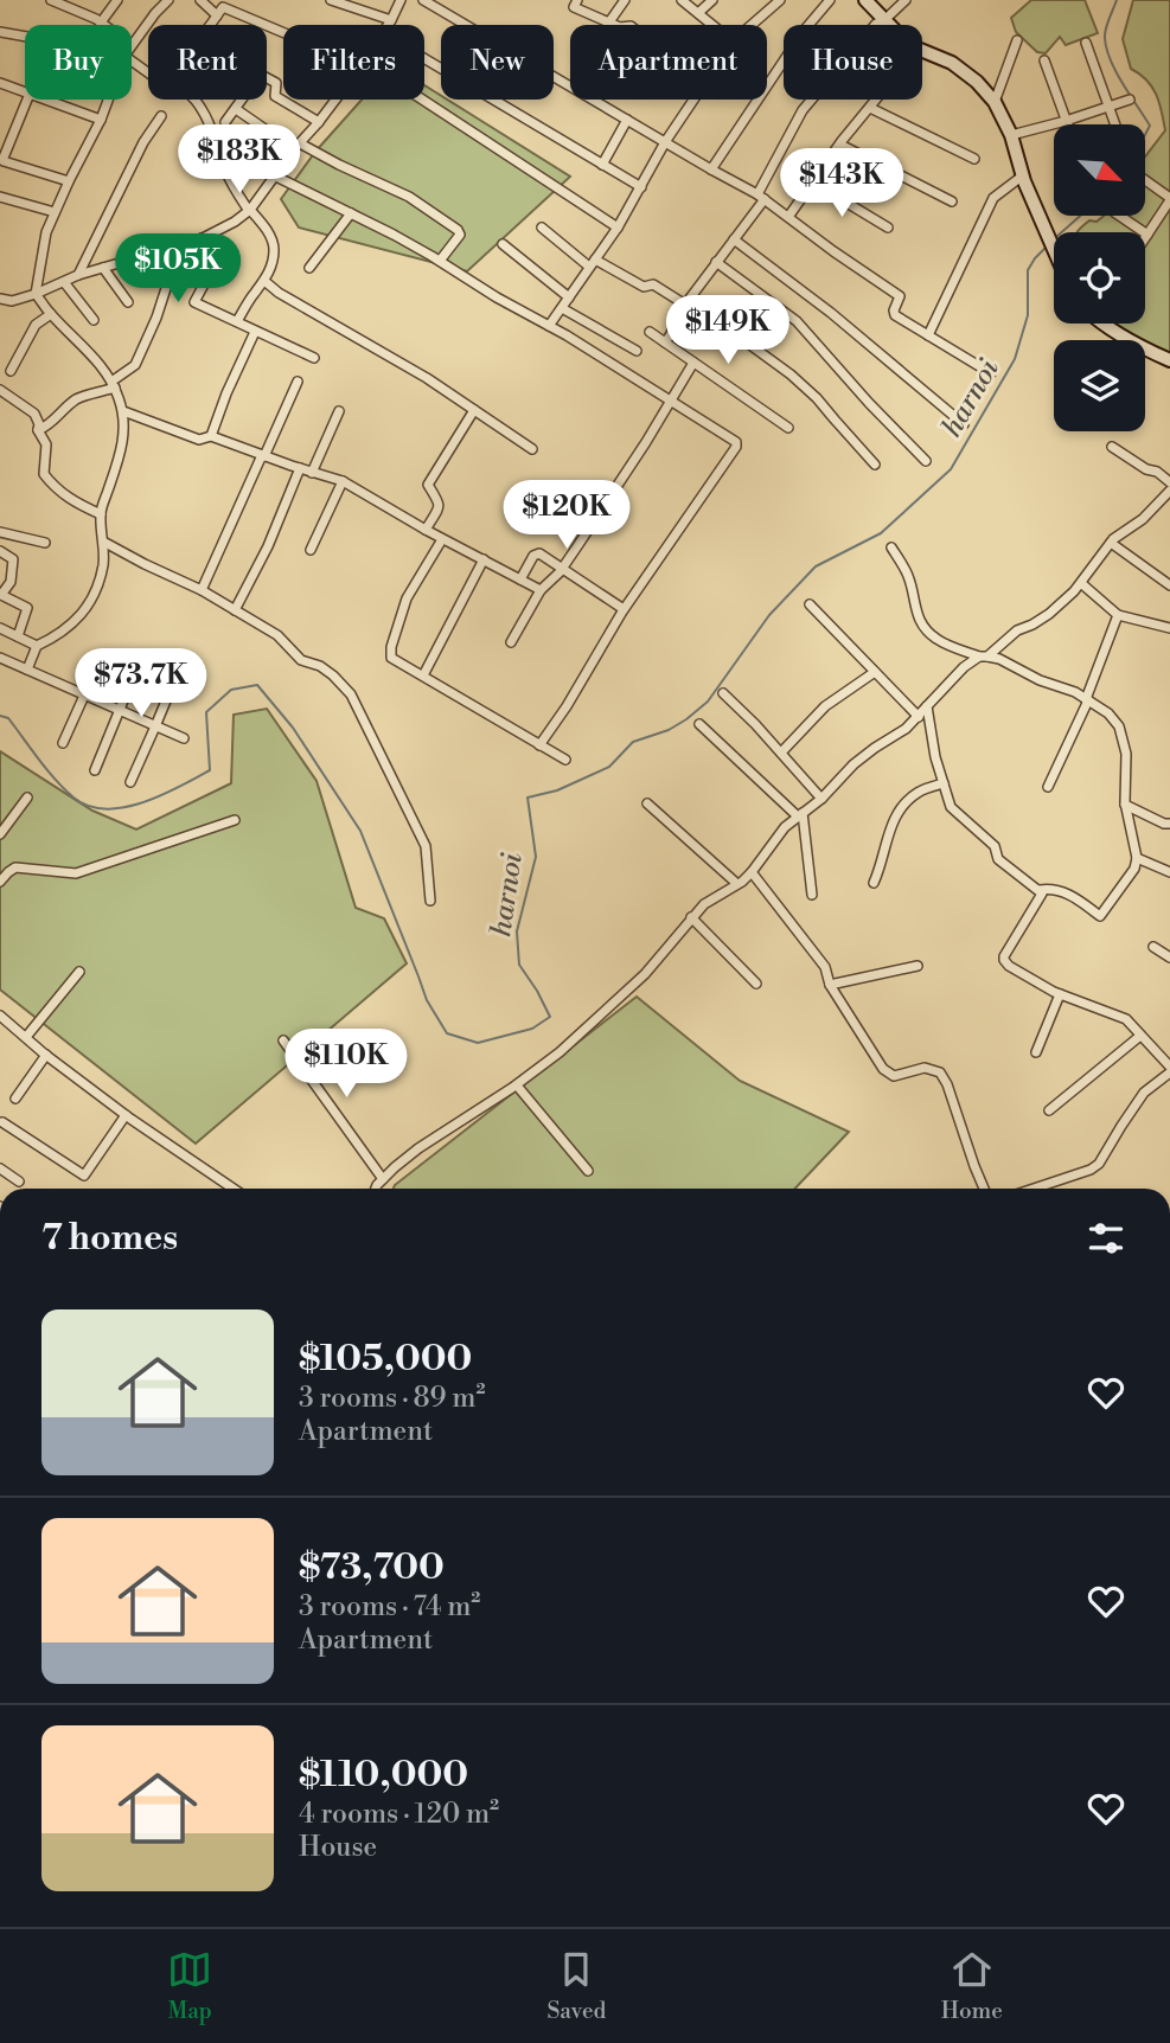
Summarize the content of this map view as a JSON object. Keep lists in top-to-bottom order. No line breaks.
{"water":["harnoi"],"north":"bottom right","page":{"chip":["Buy","Rent","Filters","New","Apartment","House"],"price":["$183K","$143K","$105K","$149K","$120K","$73.7K","$110K"],"heading":"7 homes","list":[{"name":"$105,000","note":"3 rooms · 89 m² · Apartment"},{"name":"$73,700","note":"3 rooms · 74 m² · Apartment"},{"name":"$110,000","note":"4 rooms · 120 m² · House"}],"tabs":["Map","Saved","Home"]}}
